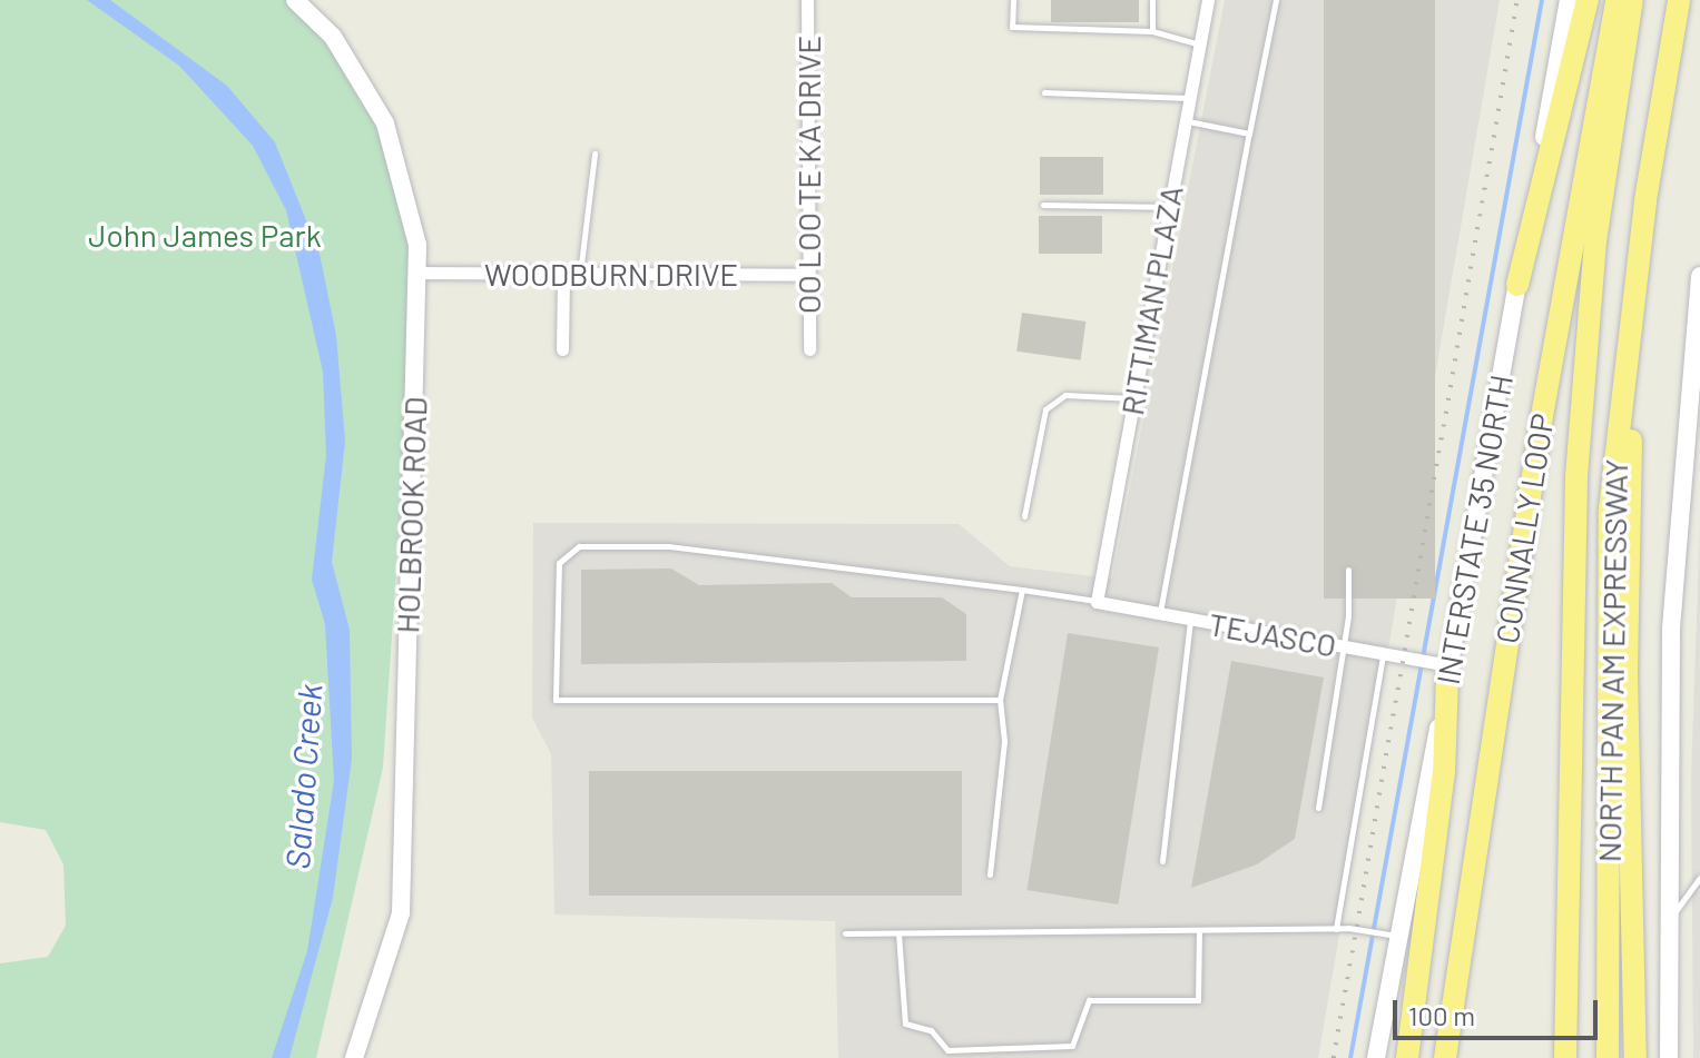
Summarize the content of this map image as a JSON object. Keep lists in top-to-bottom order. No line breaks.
{"streets":{"highway":["CONNALLY LOOP","NORTH PAN AM EXPRESSWAY"],"main road":["HOLBROOK ROAD","INTERSTATE 35 NORTH"],"street":["OO LOO TE KA DRIVE","WOODBURN DRIVE","RITTIMAN PLAZA","TEJASCO"]},"crossings":[["OO LOO TE KA DRIVE","WOODBURN DRIVE"],["WOODBURN DRIVE","HOLBROOK ROAD"],["RITTIMAN PLAZA","TEJASCO"],["INTERSTATE 35 NORTH","TEJASCO"]],"water":["Salado Creek"],"parks":["John James Park"],"scale_bar":"100 m"}
